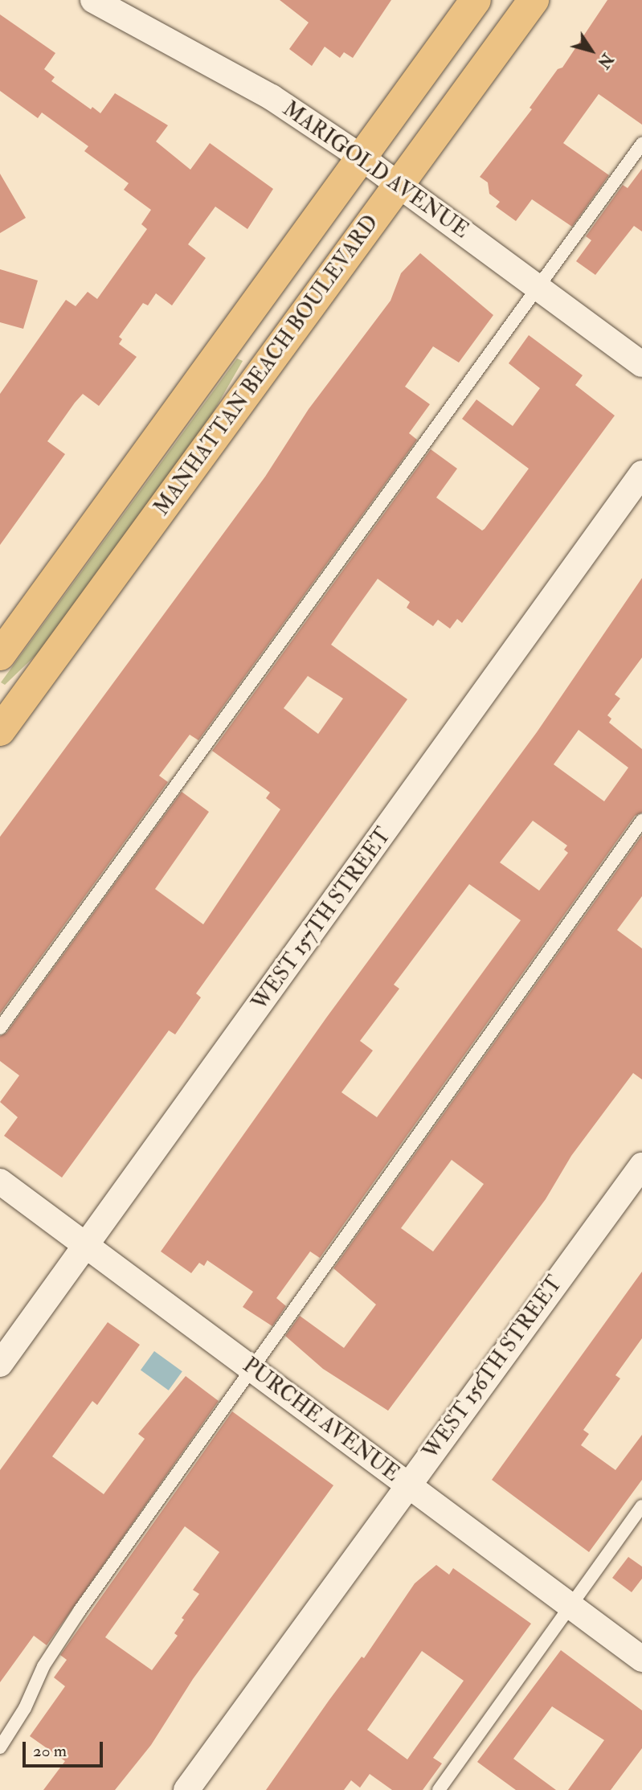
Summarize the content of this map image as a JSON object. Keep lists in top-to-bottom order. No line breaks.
{"streets":{"main road":["MANHATTAN BEACH BOULEVARD"],"street":["MARIGOLD AVENUE","WEST 157TH STREET","WEST 156TH STREET","PURCHE AVENUE"]},"crossings":[["MARIGOLD AVENUE","MANHATTAN BEACH BOULEVARD"],["WEST 157TH STREET","PURCHE AVENUE"],["WEST 156TH STREET","PURCHE AVENUE"]],"scale_bar":"20 m","north":"bottom right"}
